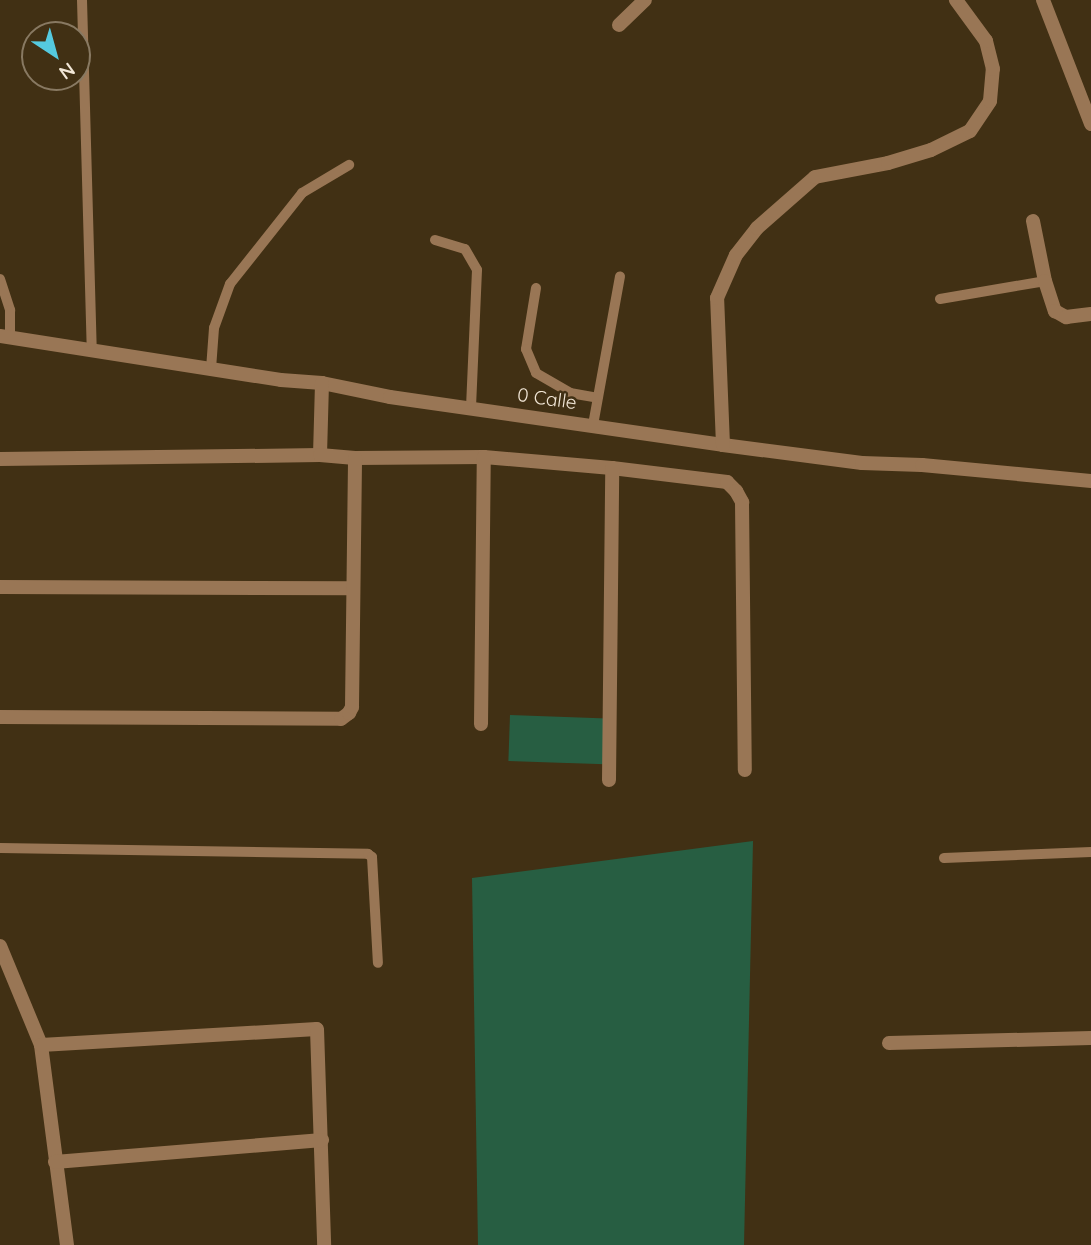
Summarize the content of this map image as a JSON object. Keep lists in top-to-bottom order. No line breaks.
{"streets":{"street":["0 Calle"]},"north":"bottom right"}
